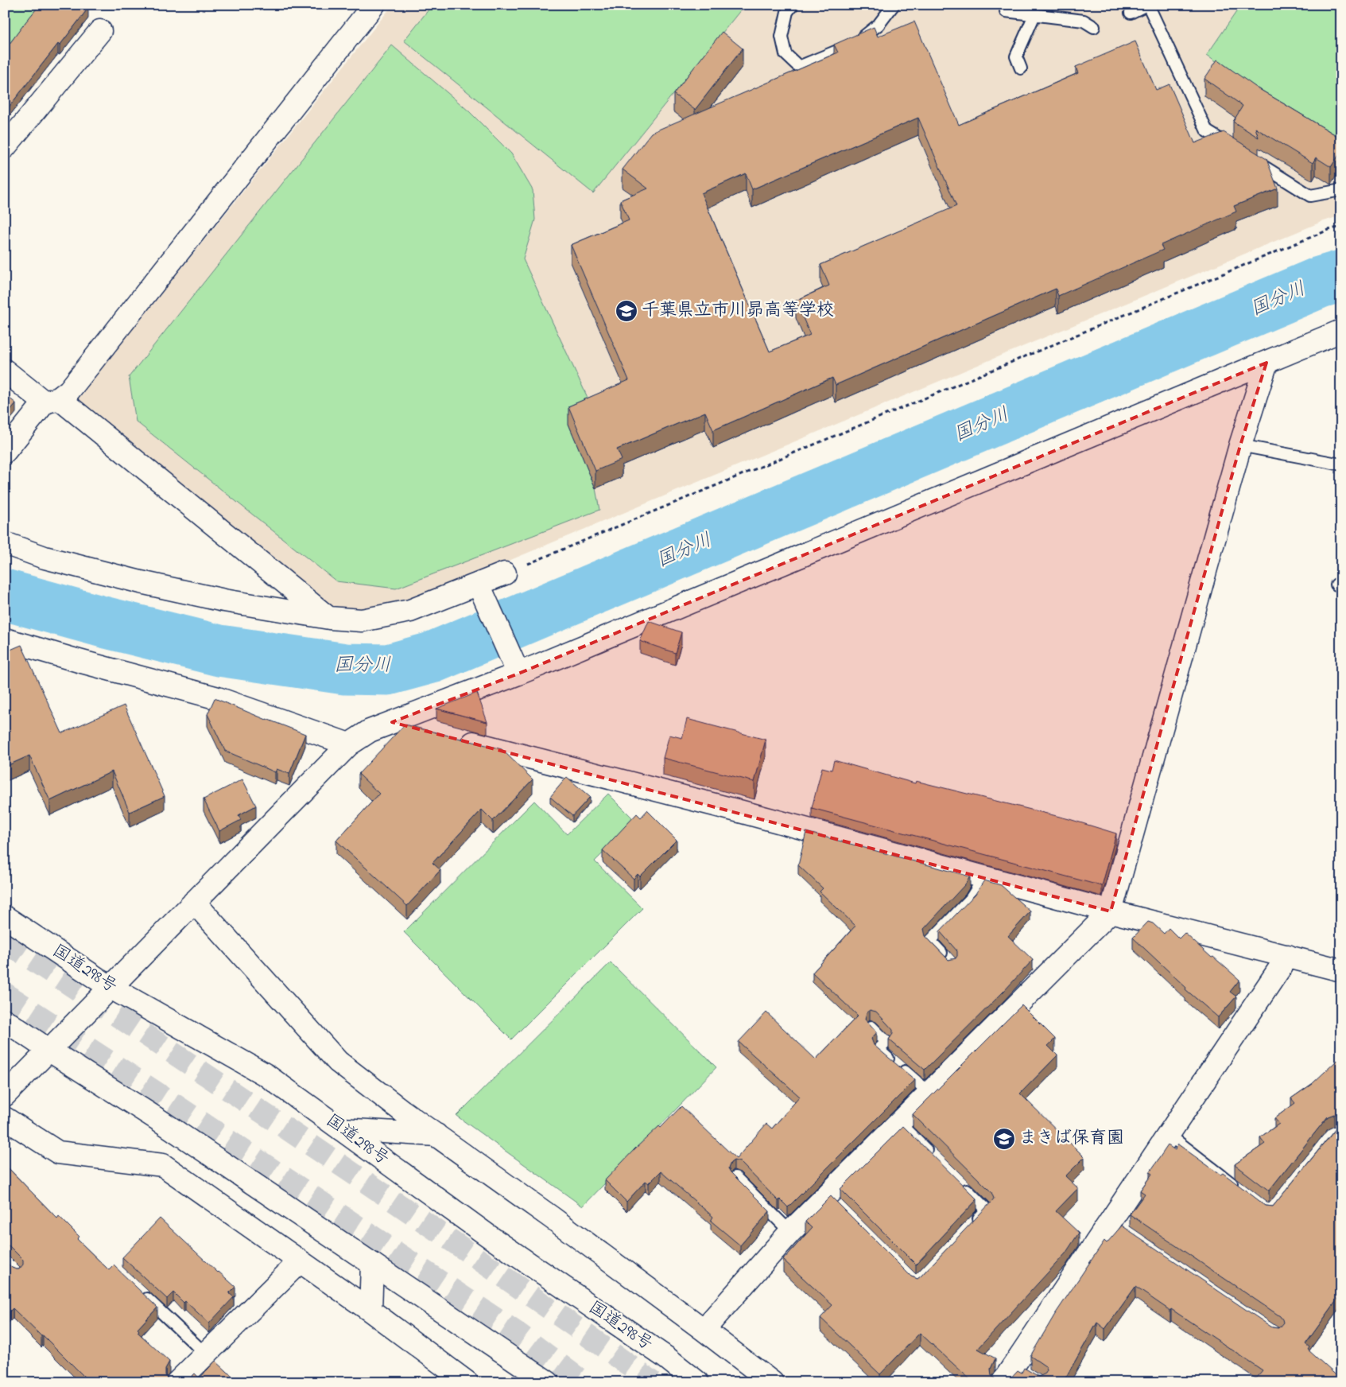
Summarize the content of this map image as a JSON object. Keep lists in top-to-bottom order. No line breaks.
{"streets":{"main road":["国道298号"]},"water":["国分川"],"places":{"school or university":["千葉県立市川昴高等学校","まきば保育園"]}}
